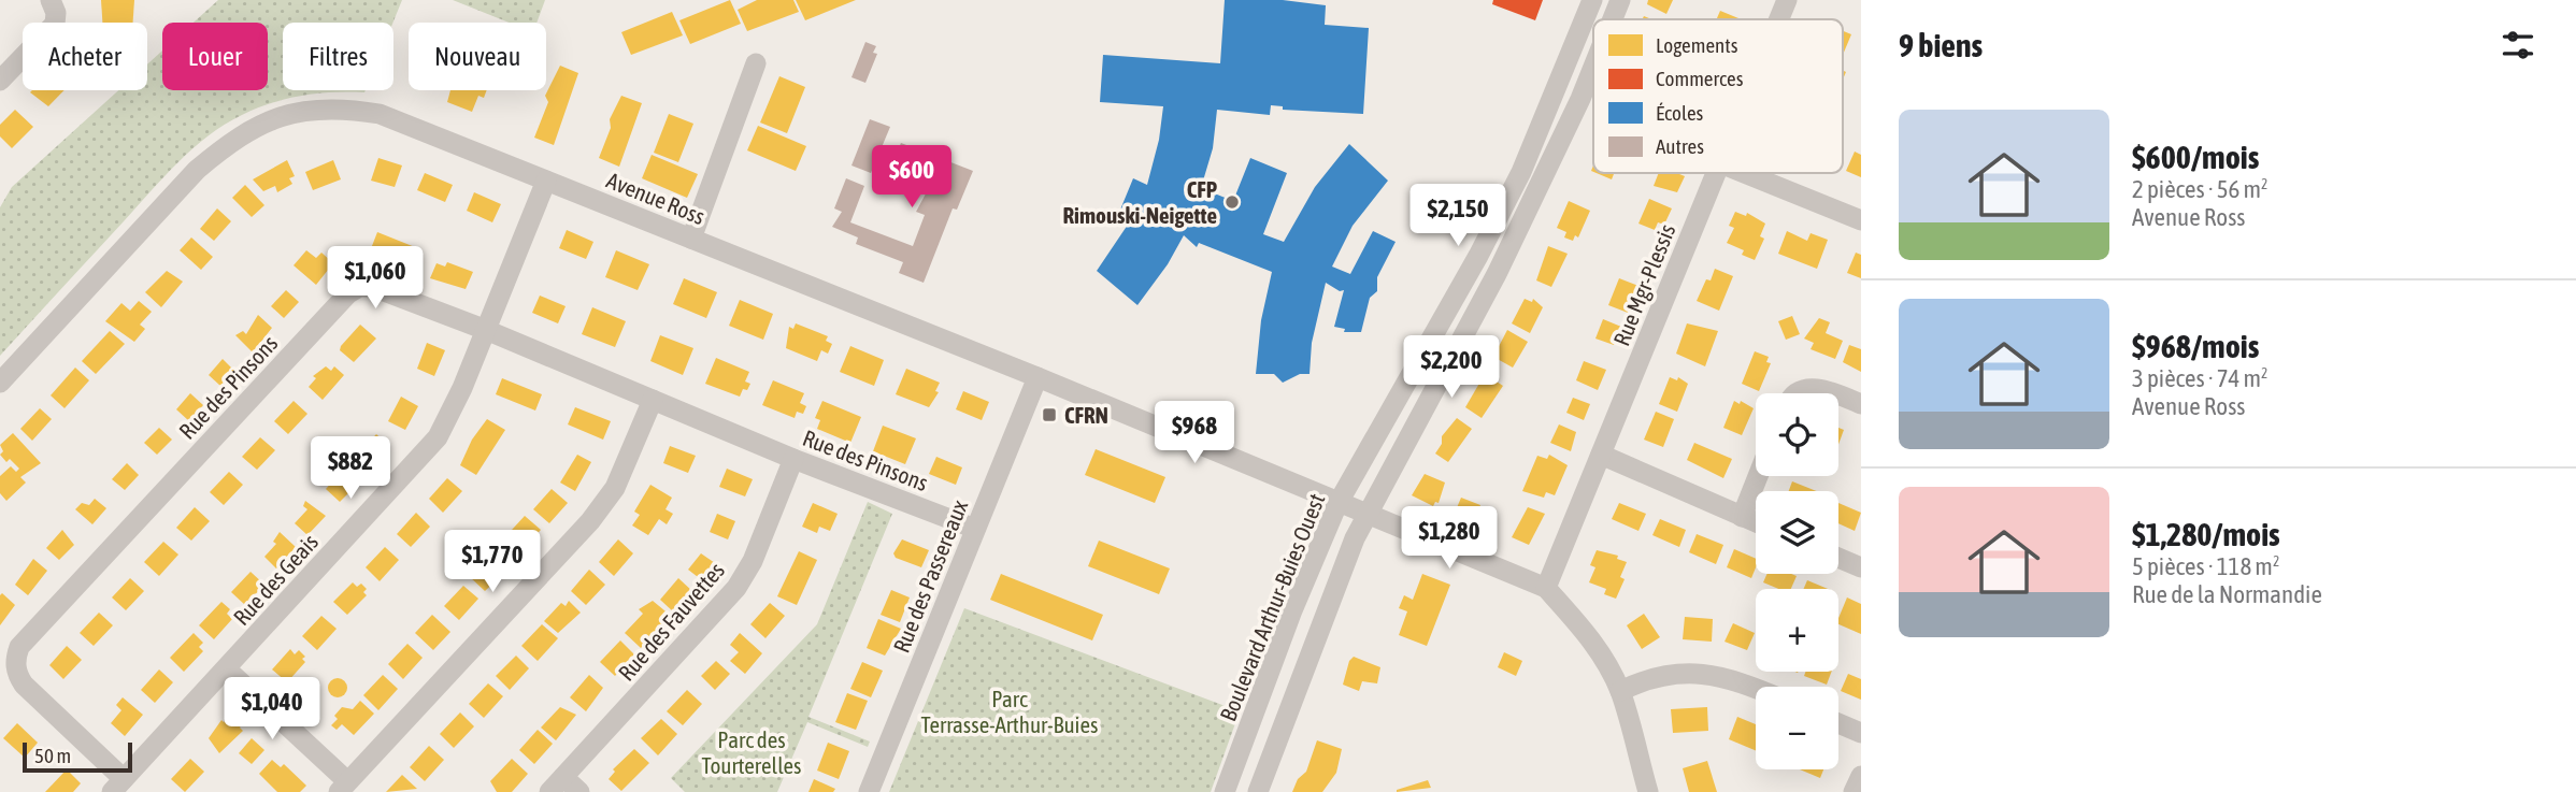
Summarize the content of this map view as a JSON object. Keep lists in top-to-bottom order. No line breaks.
{"streets":{"street":["Avenue Ross","Rue Mgr-Plessis","Rue des Pinsons","Rue des Passereaux","Rue des Geais","Boulevard Arthur-Buies Ouest","Rue des Fauvettes"]},"crossings":[["Avenue Ross","Rue Mgr-Plessis"],["Avenue Ross","Rue des Passereaux"],["Avenue Ross","Rue des Geais"],["Avenue Ross","Boulevard Arthur-Buies Ouest"],["Rue des Pinsons","Rue des Passereaux"],["Rue des Pinsons","Rue des Geais"],["Rue des Pinsons","Rue des Fauvettes"]],"parks":["Parc Terrasse-Arthur-Buies","Parc des Tourterelles"],"places":{"other":["CFP Rimouski-Neigette"],"transit":["CFRN"]},"legend":["Logements","Commerces","Écoles","Autres"],"scale_bar":"50 m","page":{"heading":"9 biens","chip":["Acheter","Louer","Filtres","Nouveau"],"list":[{"name":"$600/mois","note":"2 pièces · 56 m² · Avenue Ross"},{"name":"$968/mois","note":"3 pièces · 74 m² · Avenue Ross"},{"name":"$1,280/mois","note":"5 pièces · 118 m² · Rue de la Normandie"}],"price":["$600","$2,150","$1,060","$2,200","$968","$882","$1,280","$1,770","$1,040"],"map_buttons":["+","−"],"scale":"50 m"}}
